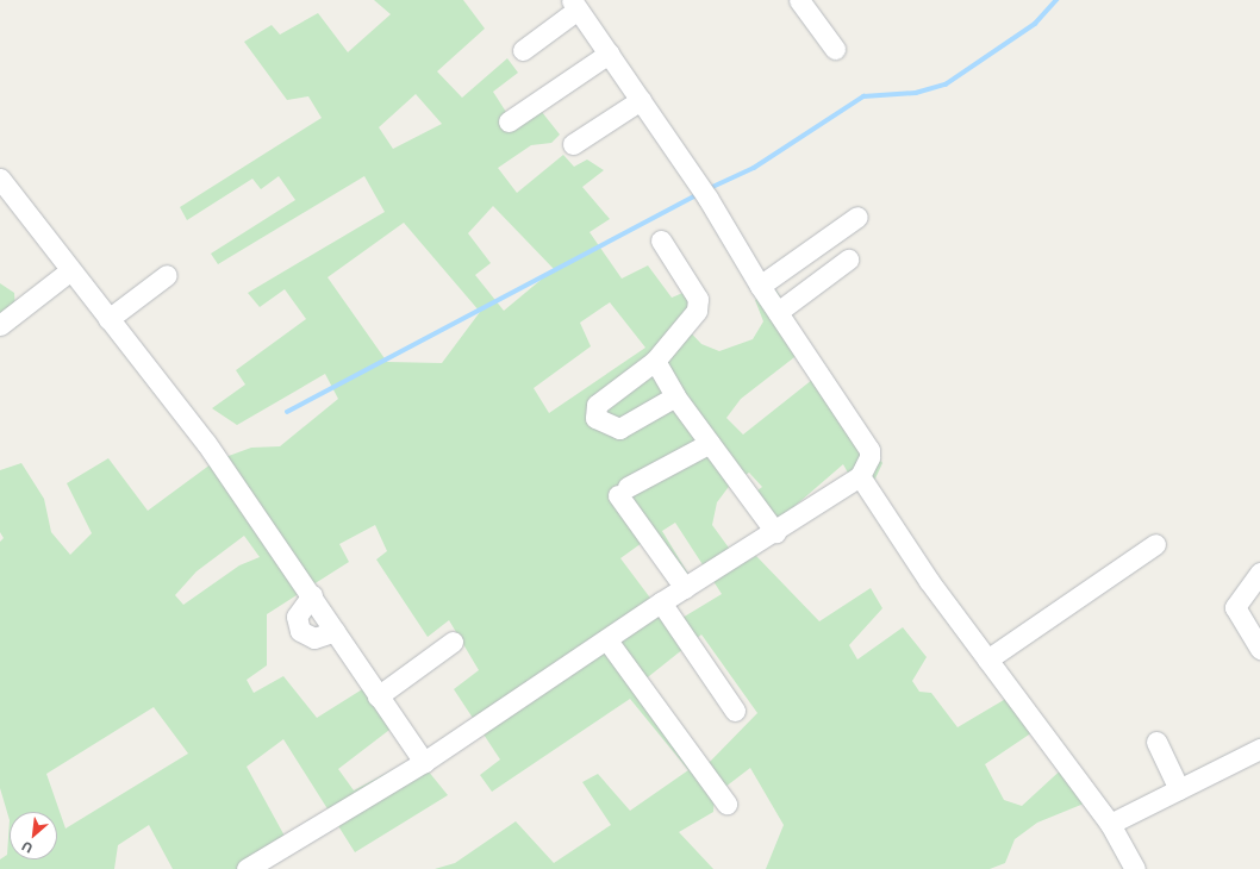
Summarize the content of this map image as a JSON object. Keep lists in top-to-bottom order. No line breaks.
{"north":"bottom left"}
